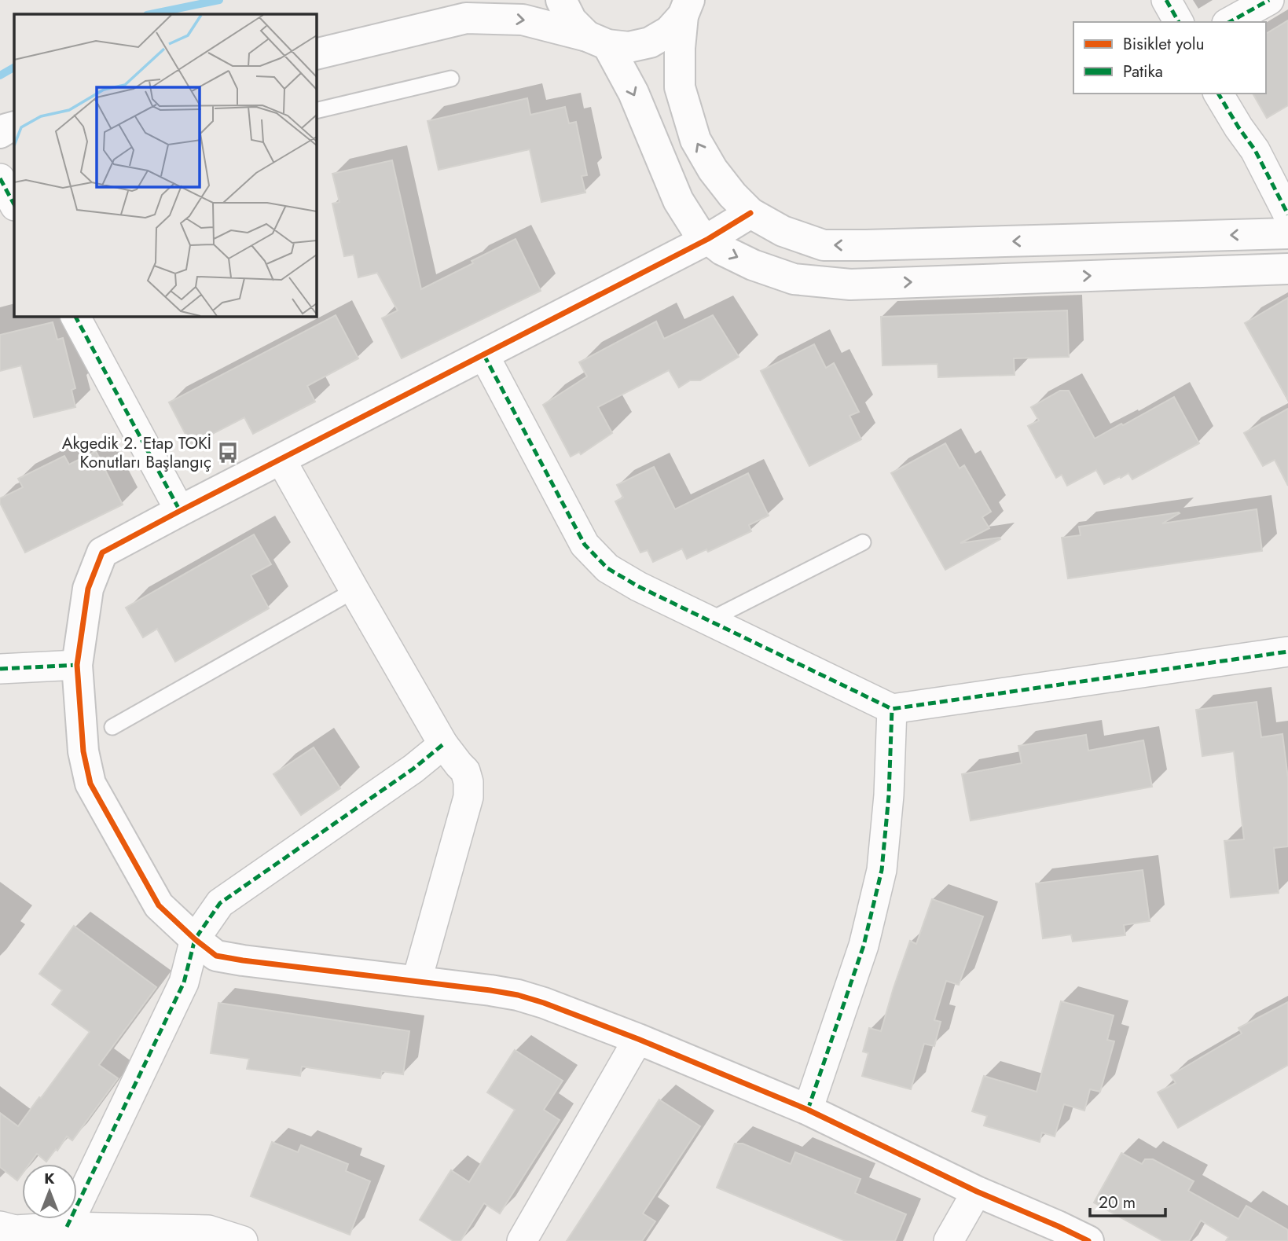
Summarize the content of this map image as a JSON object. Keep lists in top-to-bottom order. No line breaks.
{"places":{"bus stop":["Akgedik 2. Etap TOKİ Konutları Başlangıç"]},"legend":["Bisiklet yolu","Patika"],"scale_bar":"20 m","north":"top"}
